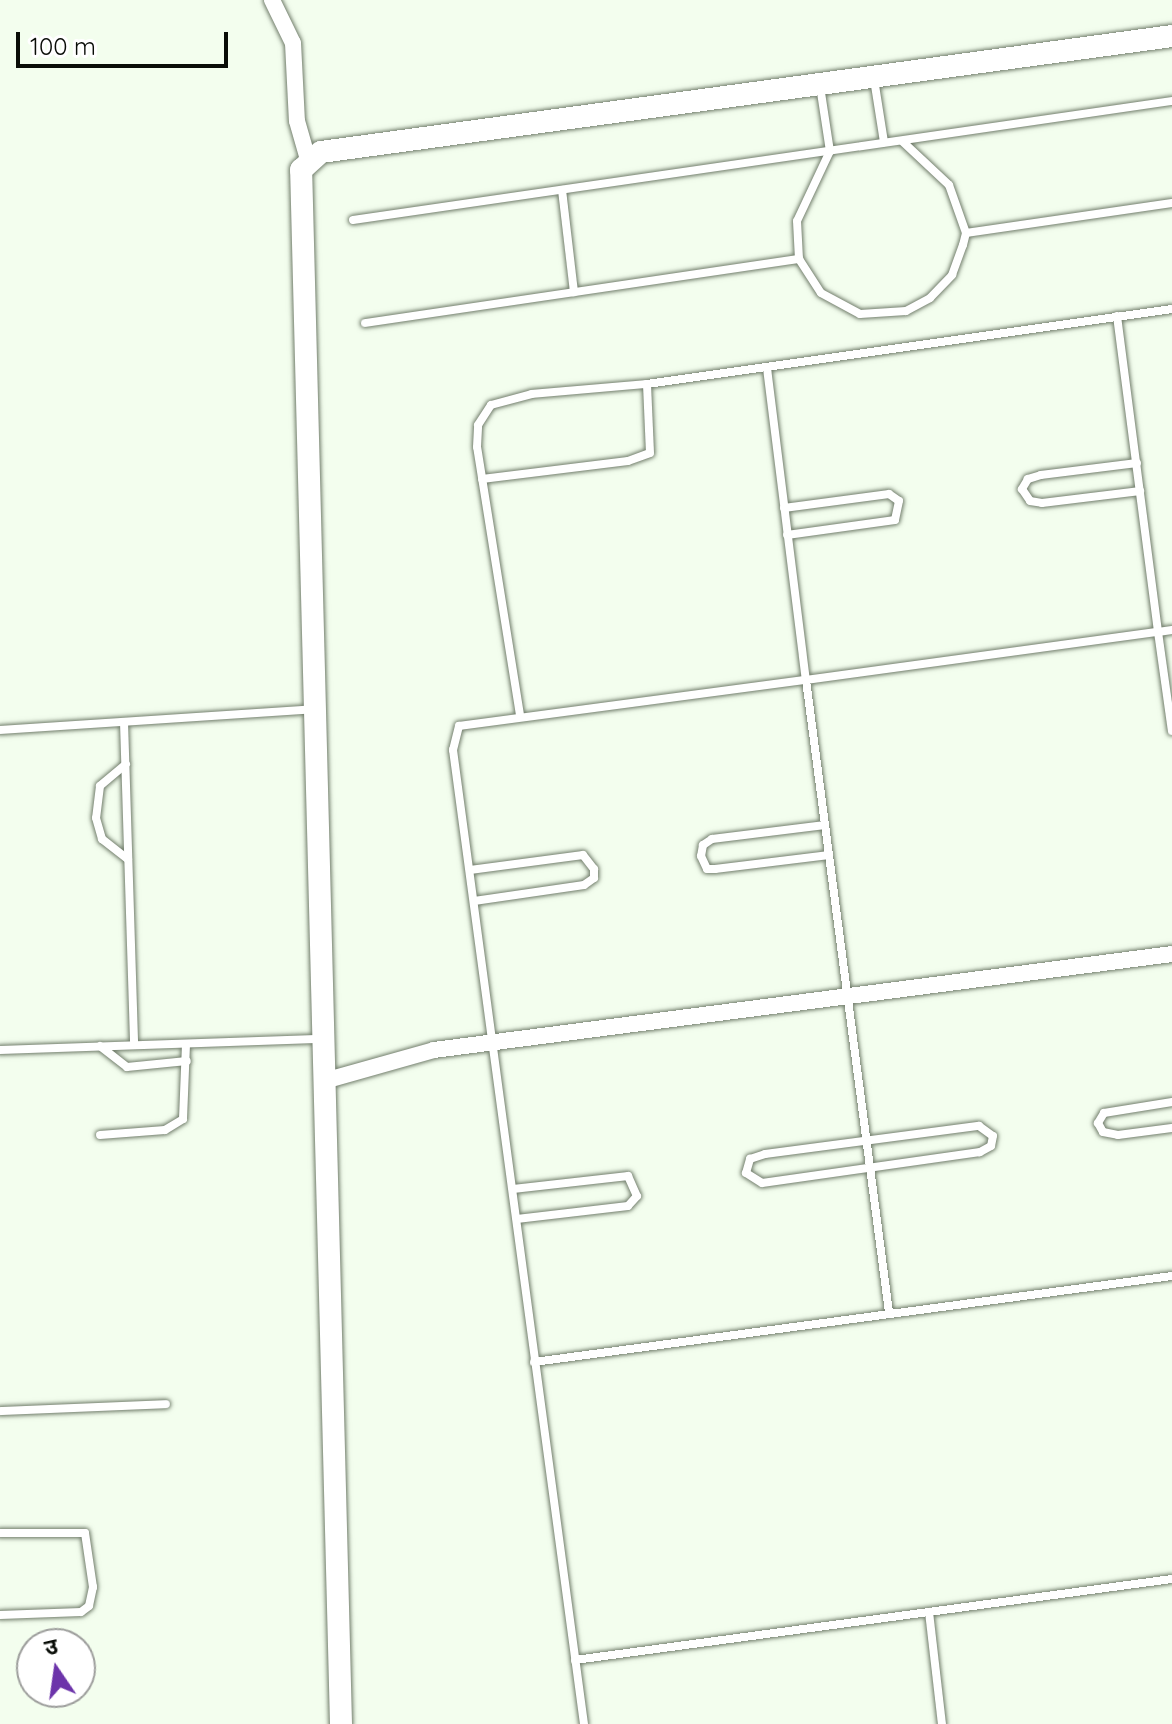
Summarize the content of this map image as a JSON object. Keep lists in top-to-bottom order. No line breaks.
{"scale_bar":"100 m","north":"top"}
